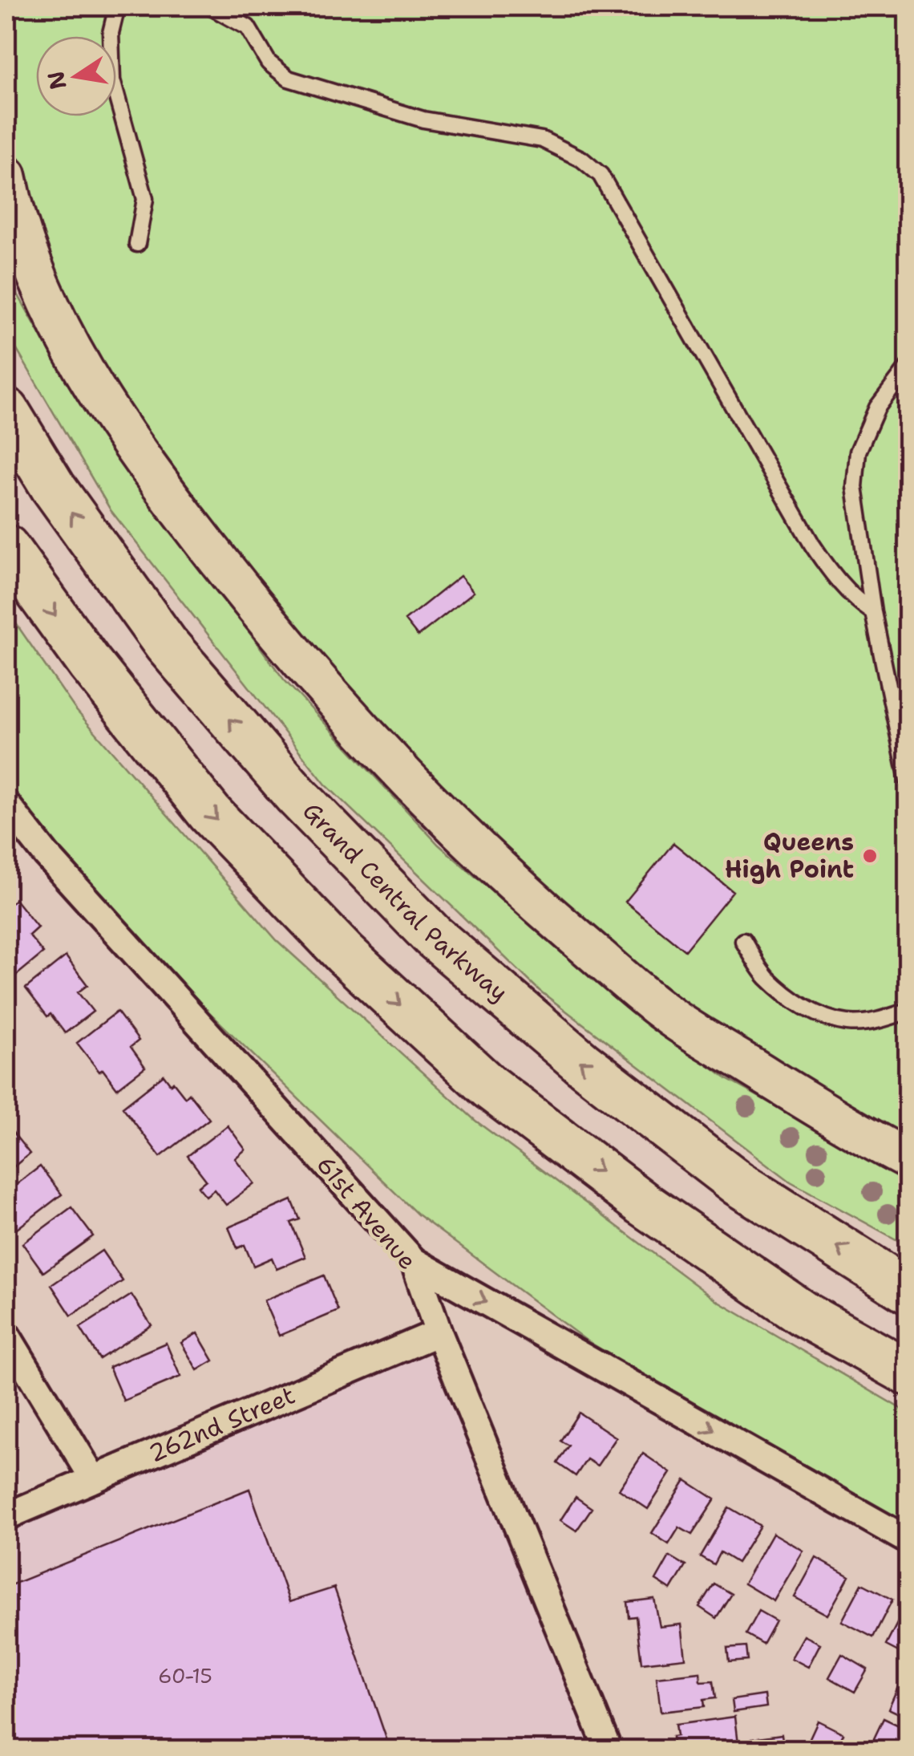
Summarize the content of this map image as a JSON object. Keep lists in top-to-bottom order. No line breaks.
{"streets":{"highway":["Grand Central Parkway"],"street":["61st Avenue","262nd Street"]},"crossings":[["61st Avenue","262nd Street"]],"places":["Queens High Point"],"house_numbers":["60-15"],"north":"left"}
